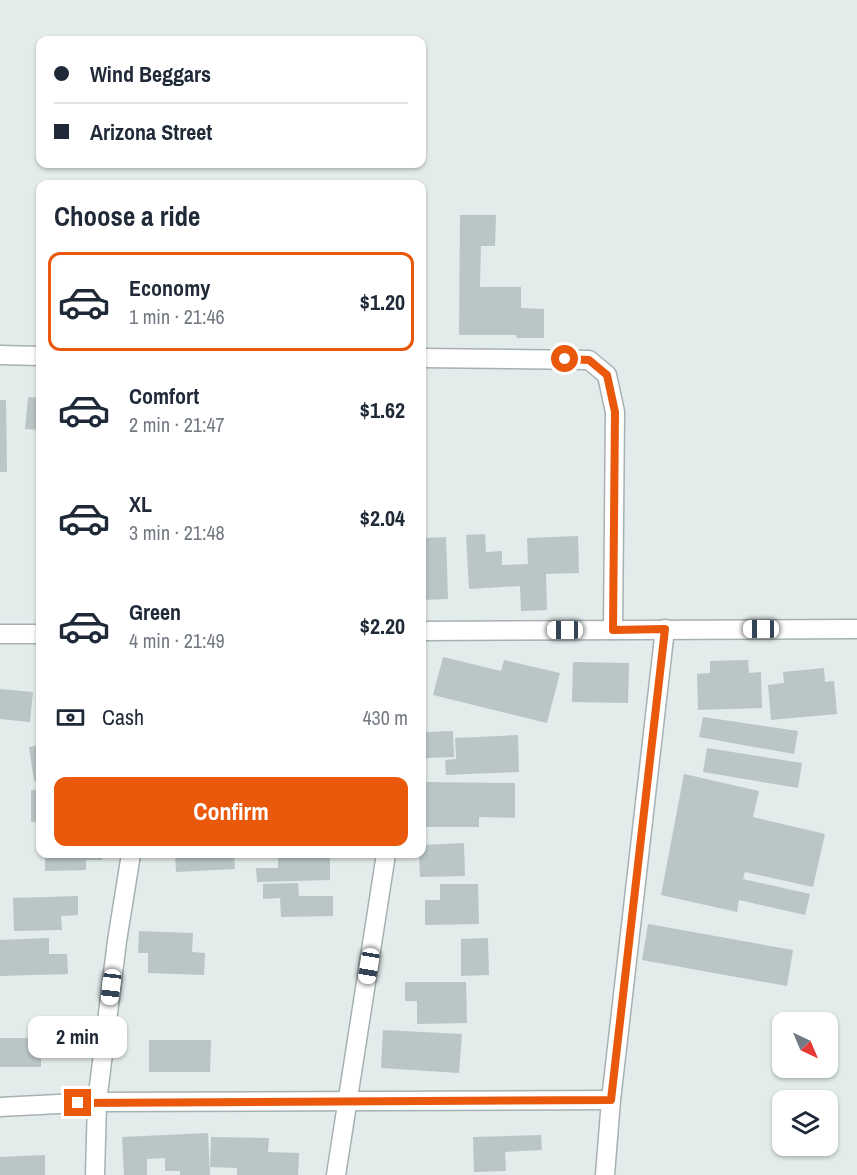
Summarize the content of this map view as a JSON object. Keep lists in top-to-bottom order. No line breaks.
{"north":"bottom right","page":{"banner":["Wind Beggars","Arizona Street"],"heading":"Choose a ride","list":[{"name":"Economy","note":"1 min · 21:46","value":"$1.20"},{"name":"Comfort","note":"2 min · 21:47","value":"$1.62"},{"name":"XL","note":"3 min · 21:48","value":"$2.04"},{"name":"Green","note":"4 min · 21:49","value":"$2.20"}],"pay":["Cash","430 m"],"buttons":"Confirm","bubble":"2 min"}}
